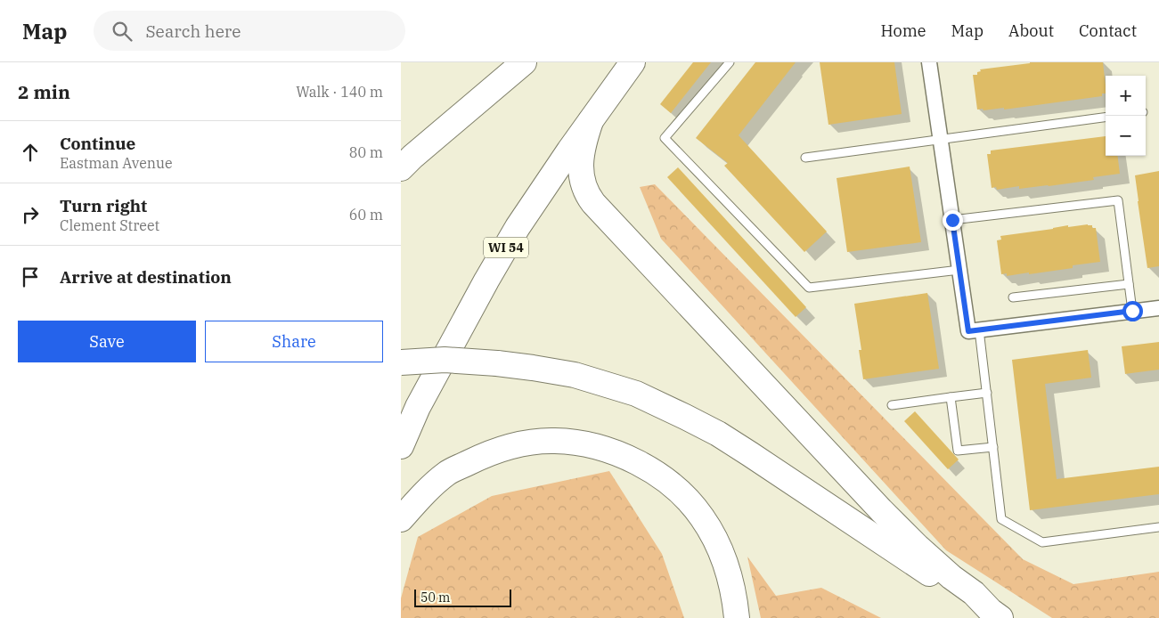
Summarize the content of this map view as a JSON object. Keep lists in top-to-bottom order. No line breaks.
{"streets":{"highway":["WI 54"]},"scale_bar":"50 m","page":{"header":"Map","search":"Search here","nav":["Home","Map","About","Contact"],"heading":["2 min","Walk · 140 m"],"map_buttons":["+","−"],"list":[["Continue","Eastman Avenue","80 m"],["Turn right","Clement Street","60 m"],"Arrive at destination"],"buttons":["Save","Share"],"scale":"50 m"}}
